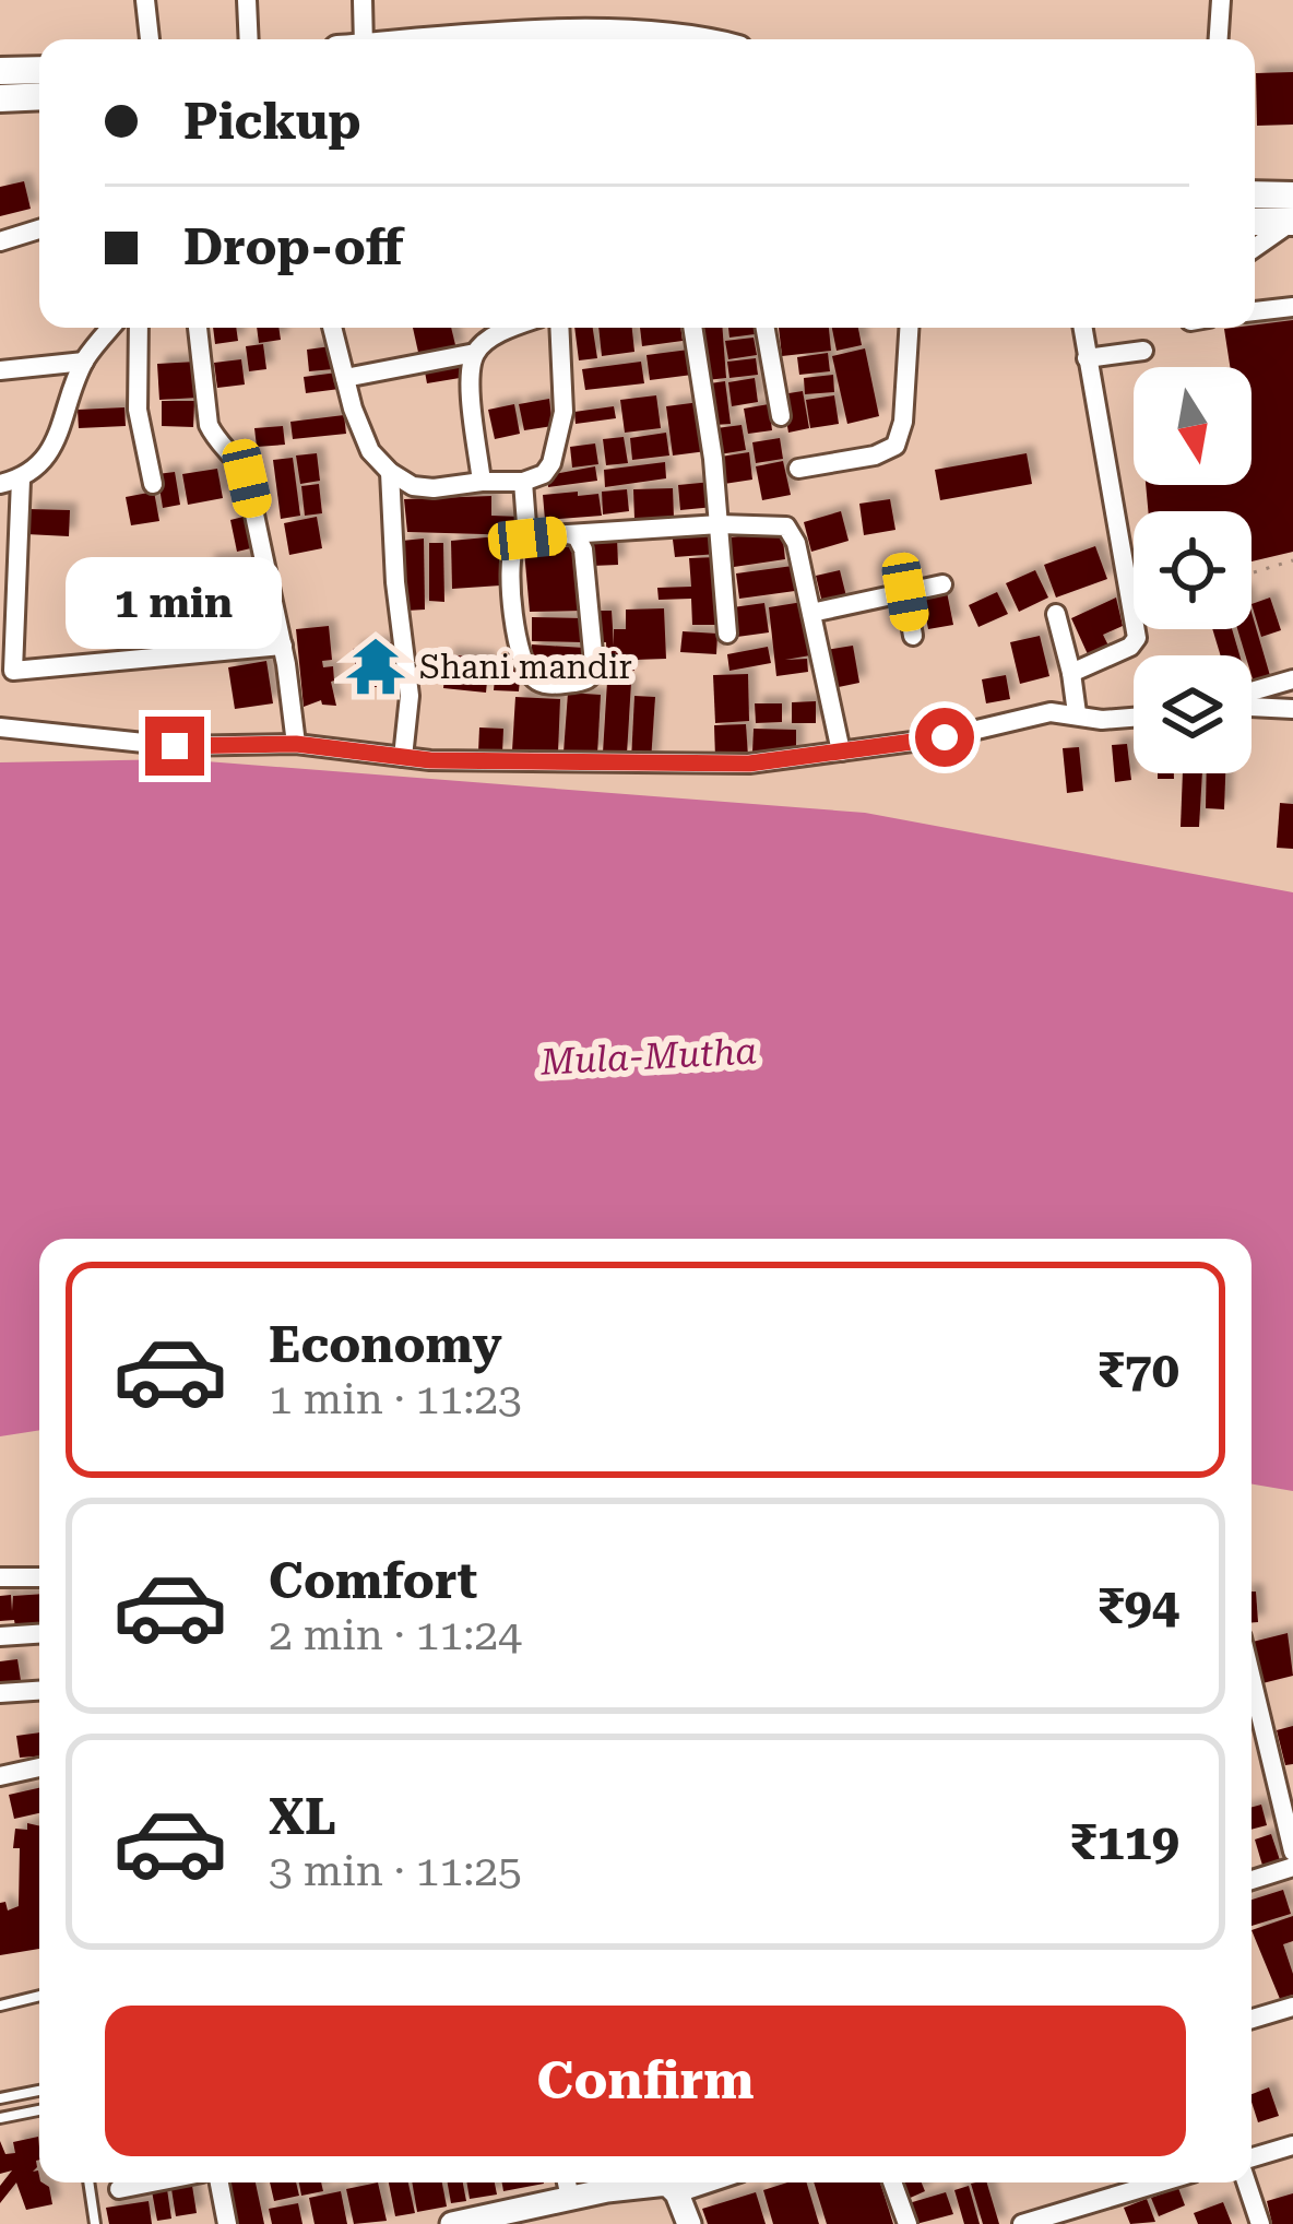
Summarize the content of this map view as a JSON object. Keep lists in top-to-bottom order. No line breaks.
{"water":["Mula-Mutha"],"places":{"temple":["Shani mandir"]},"north":"bottom","page":{"banner":["Pickup","Drop-off"],"bubble":"1 min","list":[{"name":"Economy","note":"1 min · 11:23","value":"₹70"},{"name":"Comfort","note":"2 min · 11:24","value":"₹94"},{"name":"XL","note":"3 min · 11:25","value":"₹119"}],"buttons":"Confirm"}}
